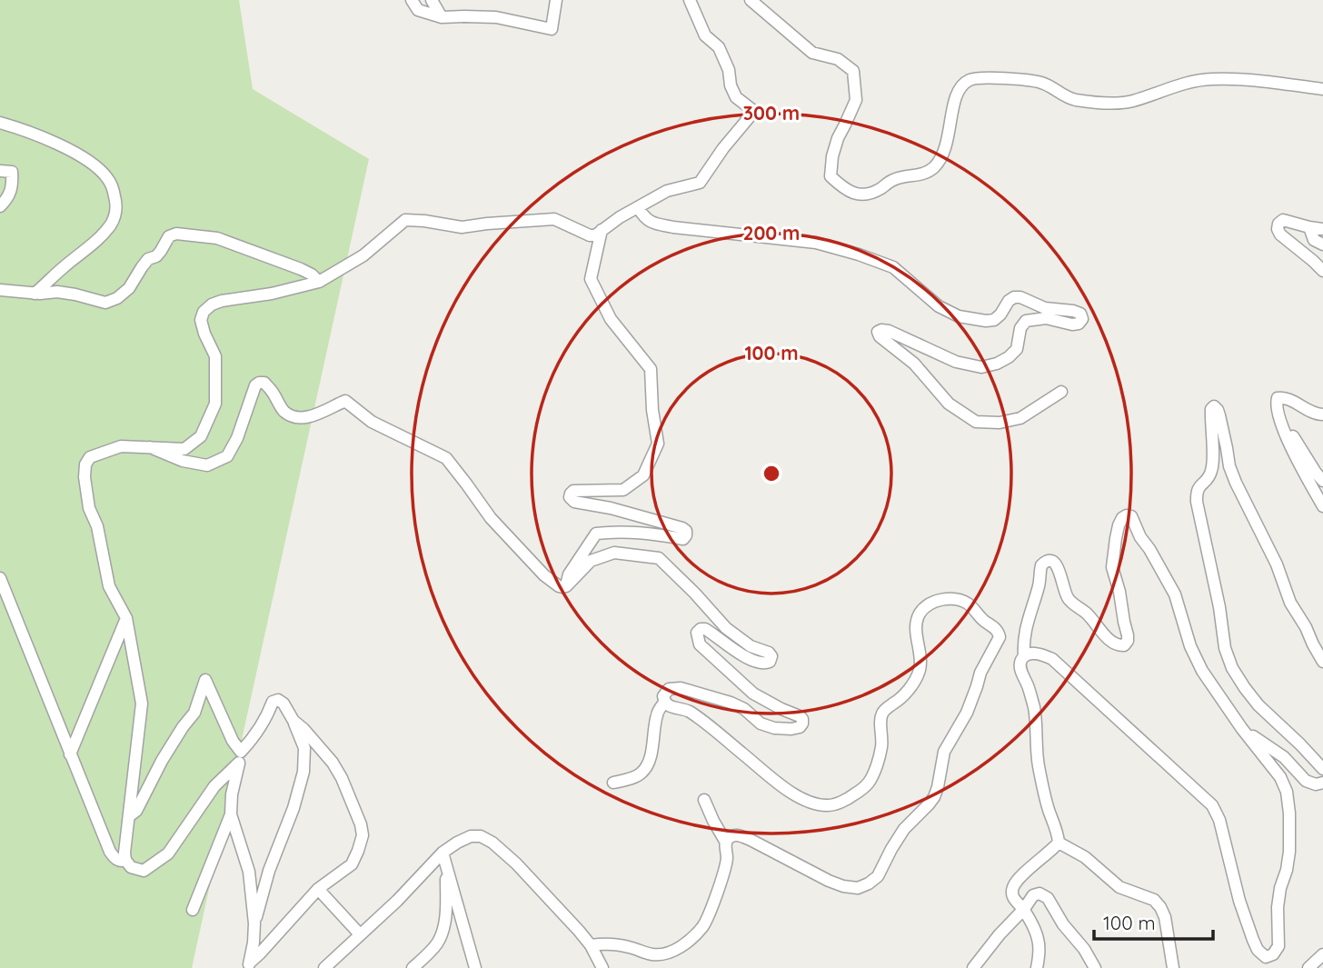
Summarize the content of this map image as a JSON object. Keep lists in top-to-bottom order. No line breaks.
{"scale_bar":"100 m","rings":["300 m","200 m","100 m"]}
